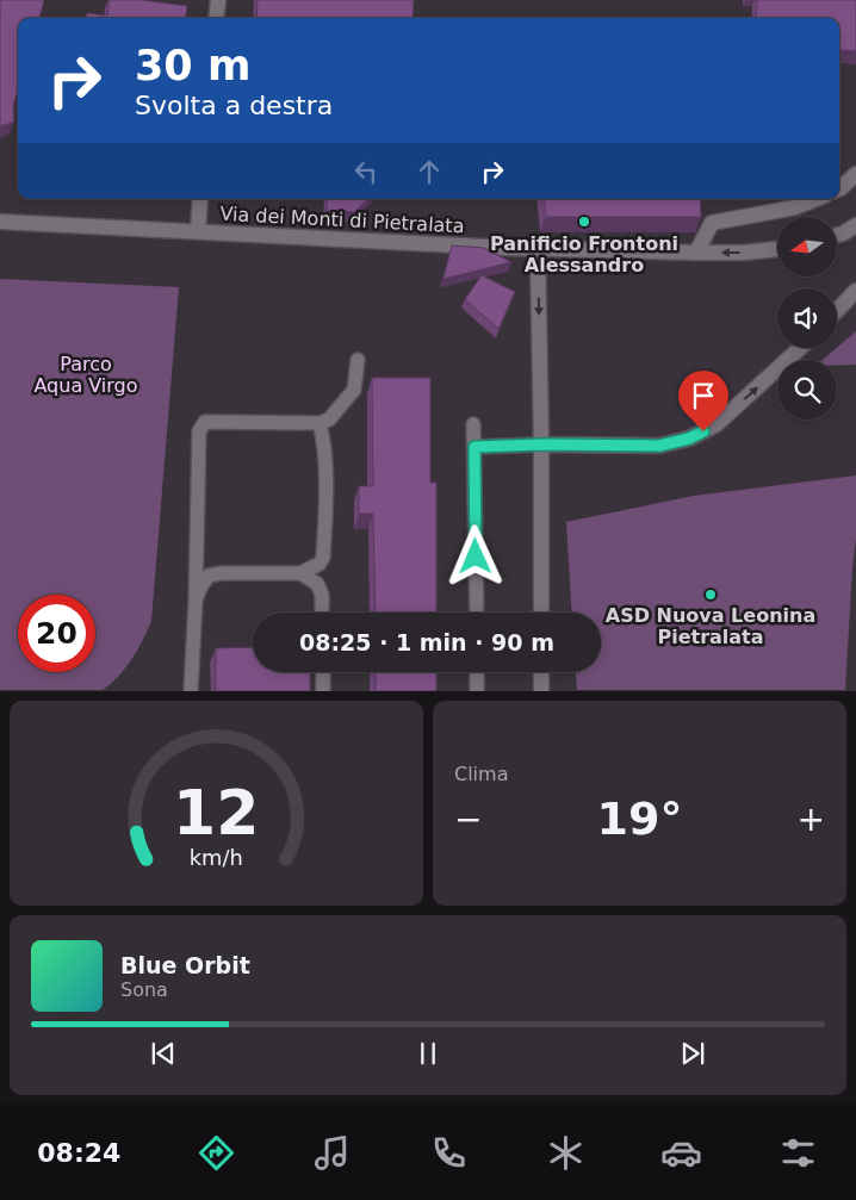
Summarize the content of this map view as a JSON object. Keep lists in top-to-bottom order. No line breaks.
{"streets":{"street":["Via dei Monti di Pietralata"]},"parks":["Parco Aqua Virgo"],"places":["Panificio Frontoni Alessandro","ASD Nuova Leonina Pietralata"],"north":"left","page":{"turn":["30 m","Svolta a destra"],"limit":"20","trip":"08:25 · 1 min · 90 m","tile":"Clima","heat":["−","19°","+"],"song":["Blue Orbit","Sona"],"tabs":"08:24","gauge":["12","km/h"]}}
